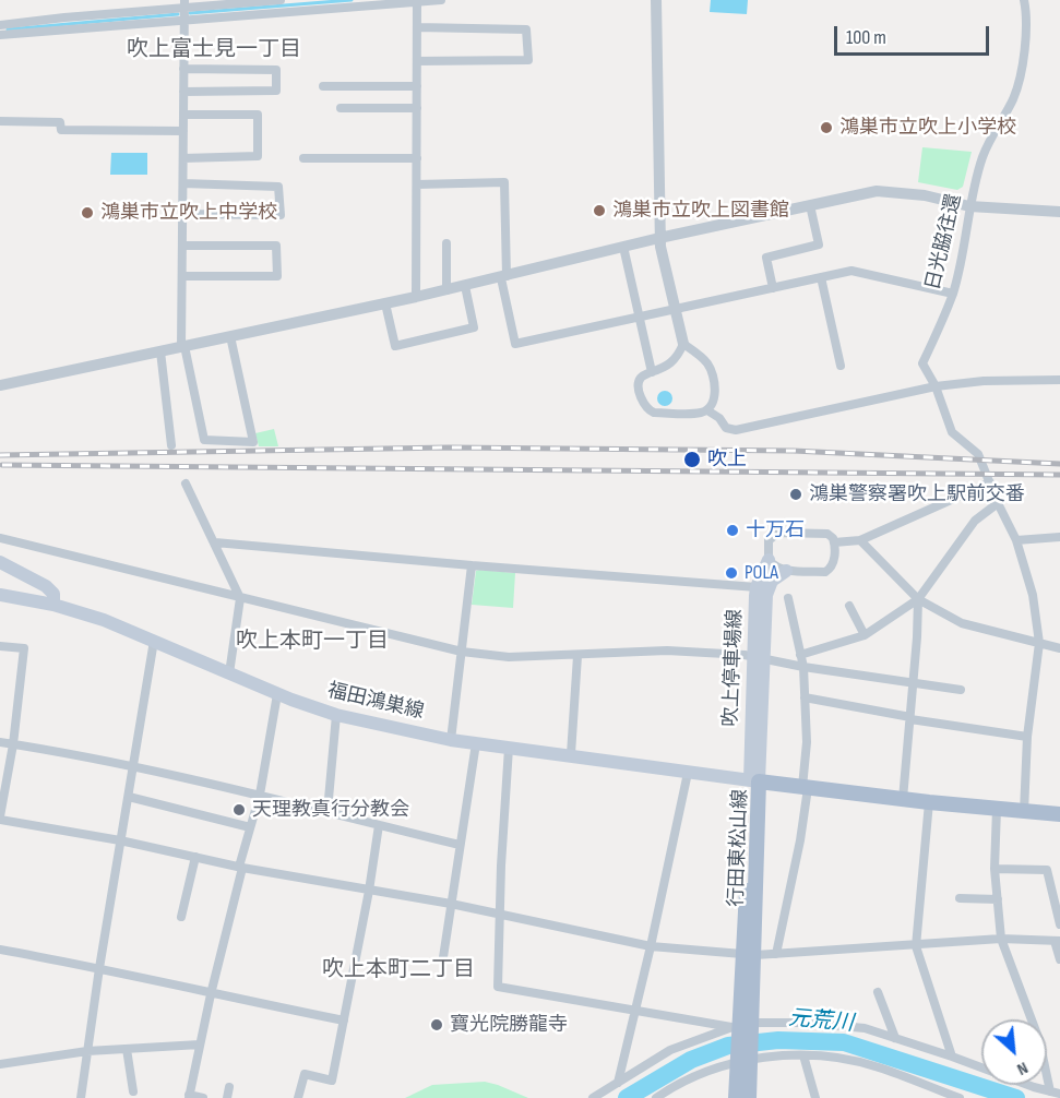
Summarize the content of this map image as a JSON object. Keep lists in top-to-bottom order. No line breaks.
{"streets":{"main road":["吹上停車場線","福田鴻巣線","行田東松山線"],"street":["日光脇往還"]},"crossings":[["日光脇往還","行田東松山線"],["吹上停車場線","福田鴻巣線"],["吹上停車場線","行田東松山線"],["福田鴻巣線","行田東松山線"]],"districts":["吹上富士見一丁目","吹上本町一丁目","吹上本町二丁目"],"water":["元荒川"],"places":["鴻巣市立吹上小学校","鴻巣市立吹上図書館","鴻巣市立吹上中学校","吹上","鴻巣警察署吹上駅前交番","十万石","POLA","天理教真行分教会","寶光院勝龍寺"],"scale_bar":"100 m","north":"bottom right"}
